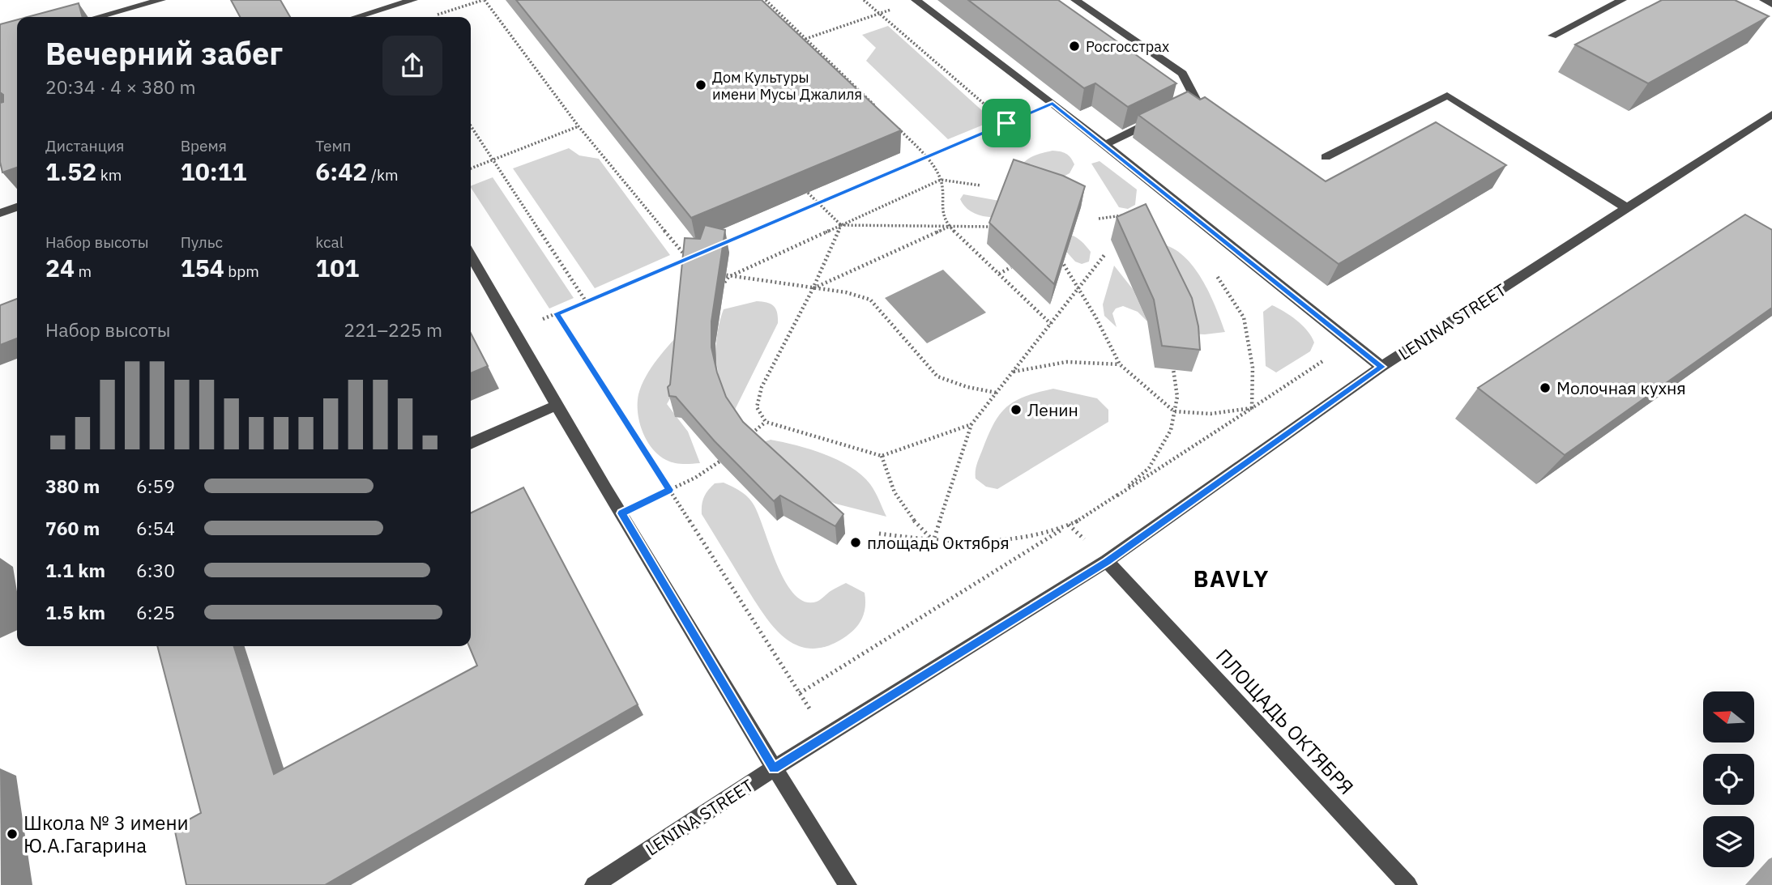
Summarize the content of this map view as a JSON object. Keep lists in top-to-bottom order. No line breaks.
{"streets":{"street":["LENINA STREET","ПЛОЩАДЬ ОКТЯБРЯ"]},"crossings":[["LENINA STREET","ПЛОЩАДЬ ОКТЯБРЯ"]],"districts":["BAVLY"],"places":["Росгосстрах","Дом Культуры имени Мусы Джалиля","Молочная кухня","Ленин","площадь Октября","Школа № 3 имени Ю.А.Гагарина"],"north":"left","page":{"heading":["Вечерний забег","20:34 · 4 × 380 m"],"stats":[["Дистанция","1.52 km"],["Время","10:11"],["Темп","6:42 /km"],["Набор высоты","24 m"],["Пульс","154 bpm"],["kcal","101"]],"chart":["Набор высоты","221–225 m"],"list":[{"name":"380 m","note":"6:59"},{"name":"760 m","note":"6:54"},{"name":"1.1 km","note":"6:30"},{"name":"1.5 km","note":"6:25"}]}}
